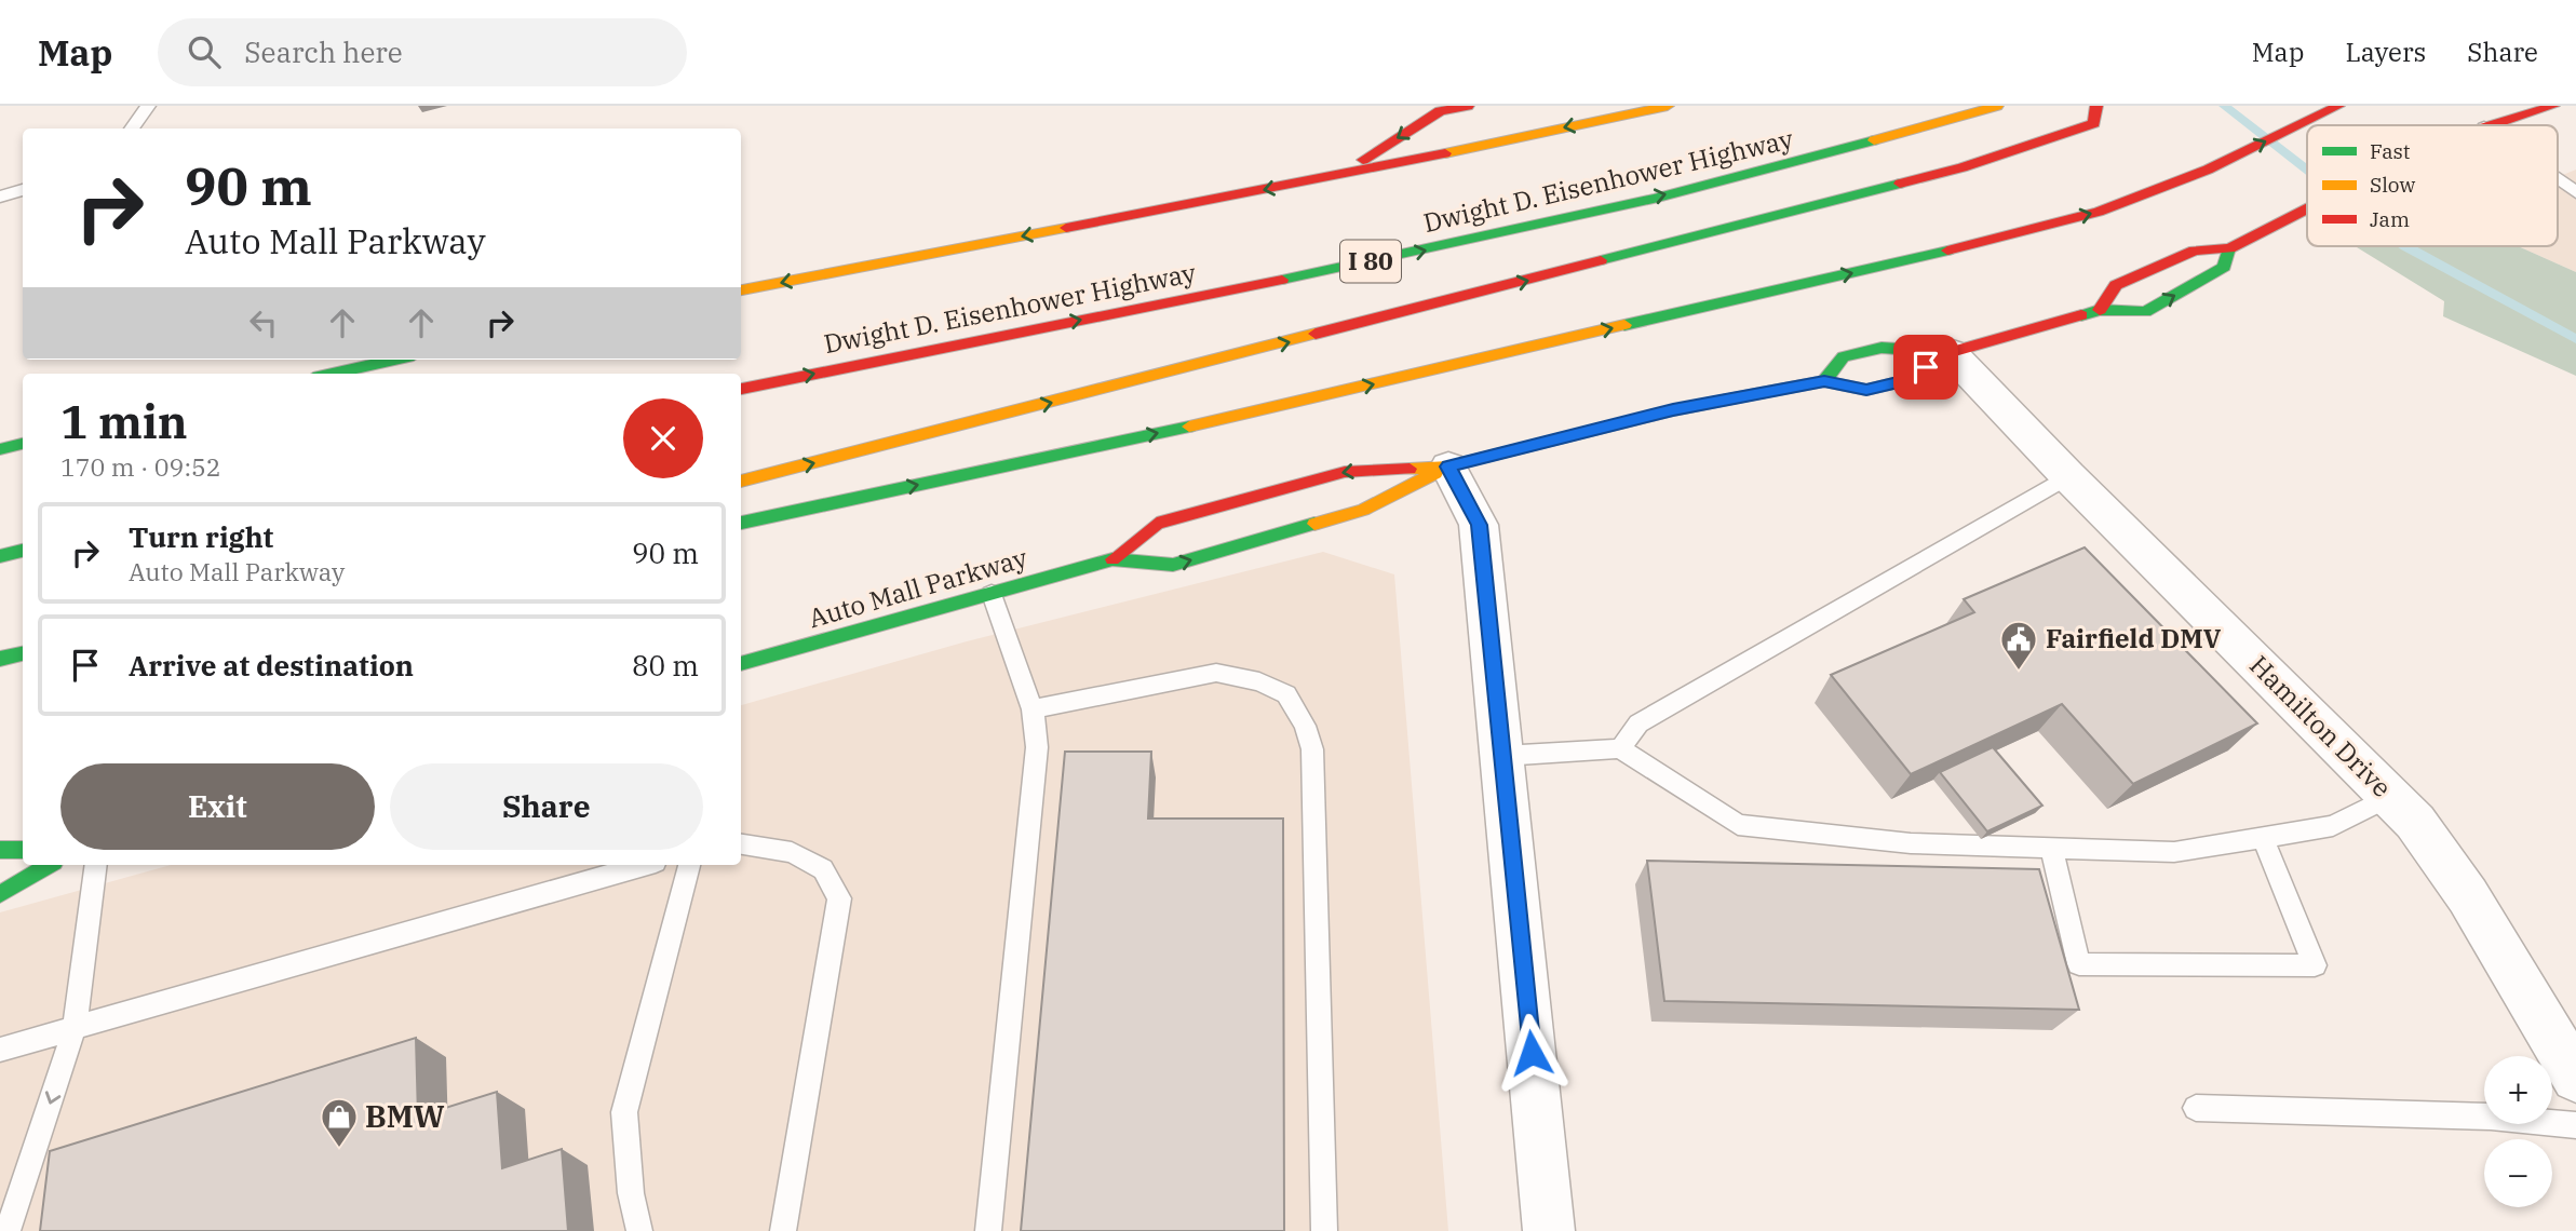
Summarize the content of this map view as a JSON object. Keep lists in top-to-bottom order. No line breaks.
{"streets":{"main road":["Dwight D. Eisenhower Highway","I 80","Auto Mall Parkway"],"street":["Hamilton Drive"]},"crossings":[["Auto Mall Parkway","Hamilton Drive"]],"places":{"public building":["Fairfield DMV"],"shop":["BMW"]},"legend":["Fast","Slow","Jam"],"page":{"header":"Map","search":"Search here","nav":["Map","Layers","Share"],"turn":["90 m","Auto Mall Parkway"],"heading":["1 min","170 m · 09:52"],"list":[{"name":"Turn right","note":"Auto Mall Parkway","value":"90 m"},{"name":"Arrive at destination","value":"80 m"}],"buttons":["Exit","Share"],"map_buttons":["+","−"]}}
